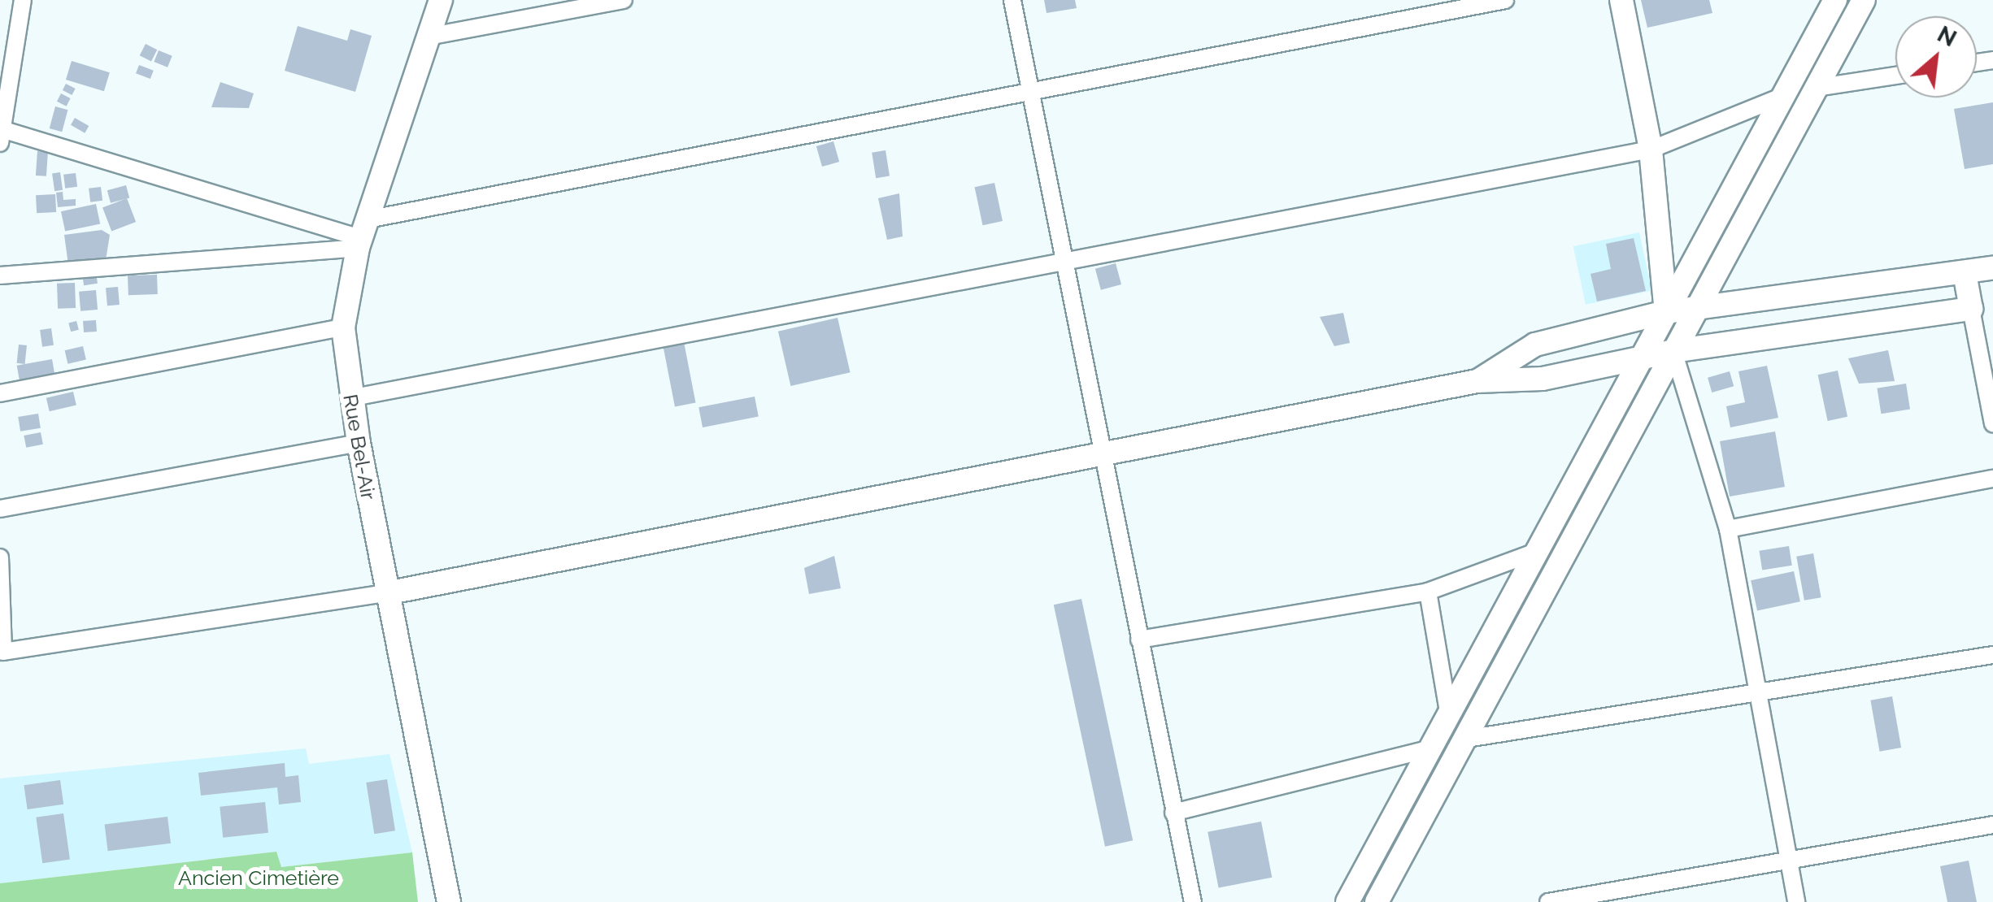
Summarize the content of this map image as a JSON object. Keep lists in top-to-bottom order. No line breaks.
{"streets":{"main road":["Rue Bel-Air"]},"parks":["Ancien Cimetière"],"north":"top right"}
